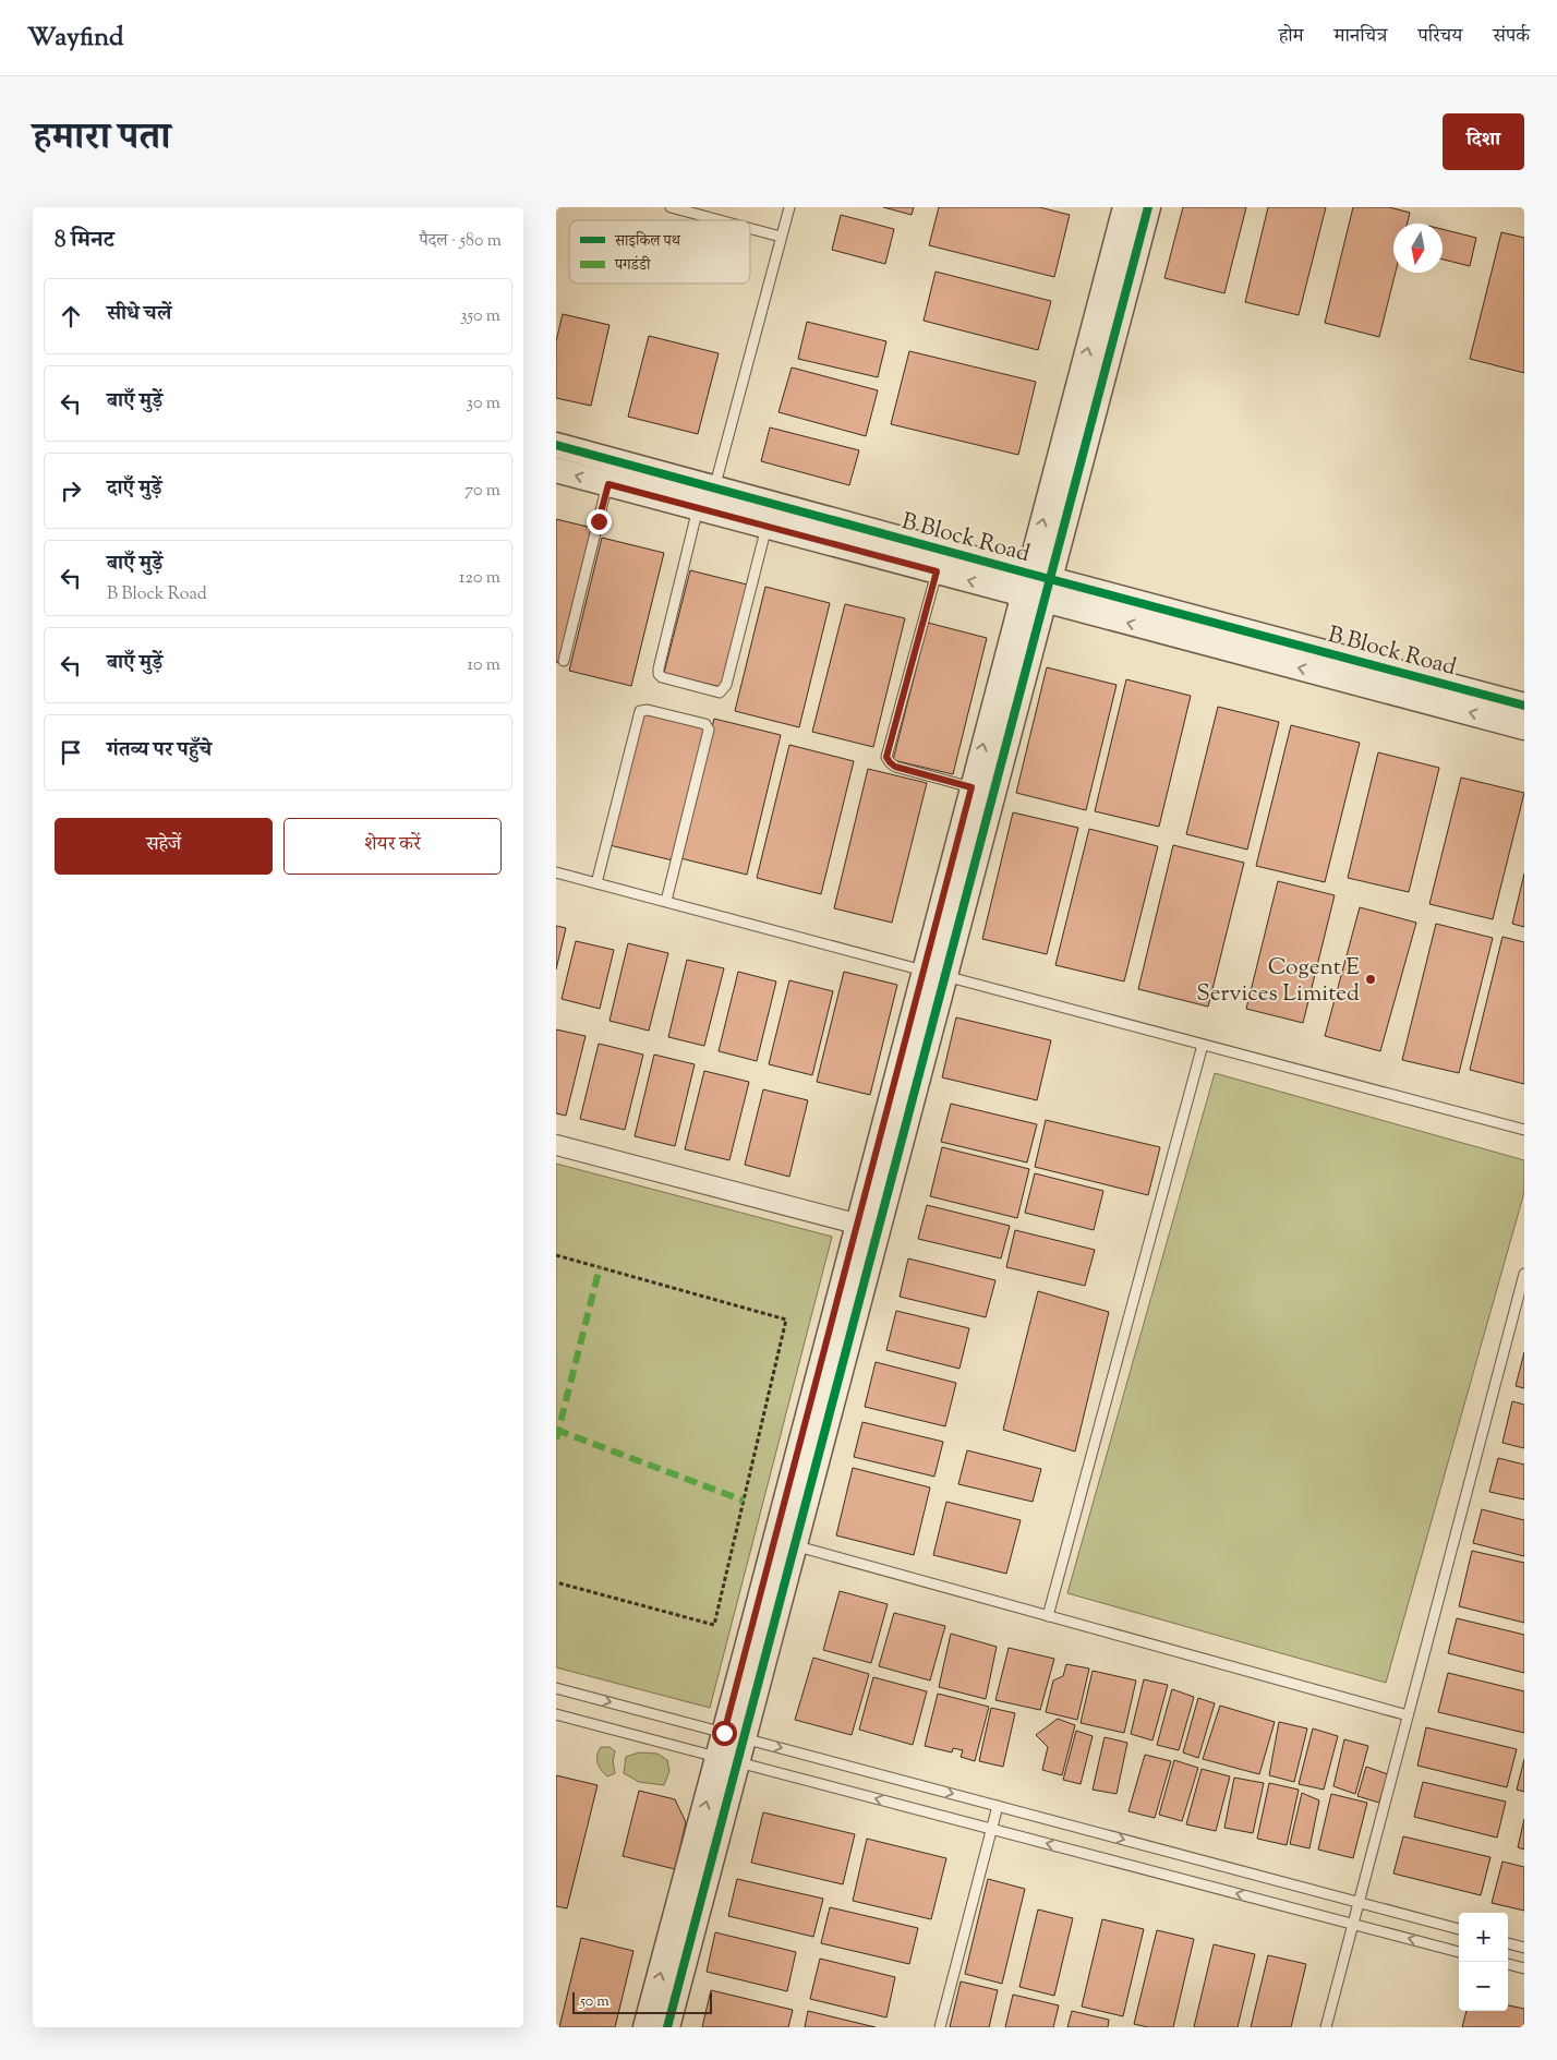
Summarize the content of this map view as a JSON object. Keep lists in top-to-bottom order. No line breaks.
{"streets":{"street":["B Block Road"]},"places":["Cogent E Services Limited"],"legend":["साइकिल पथ","पगडंडी"],"scale_bar":"50 m","north":"bottom","page":{"header":"Wayfind","nav":["होम","मानचित्र","परिचय","संपर्क"],"title":"हमारा पता","buttons":["दिशा",["सहेजें","शेयर करें"]],"heading":["8 मिनट","पैदल · 580 m"],"list":[["सीधे चलें","350 m"],["बाएँ मुड़ें","30 m"],["दाएँ मुड़ें","70 m"],["बाएँ मुड़ें","B Block Road","120 m"],["बाएँ मुड़ें","10 m"],"गंतव्य पर पहुँचे"],"map_buttons":["+","−"],"scale":"50 m"}}
